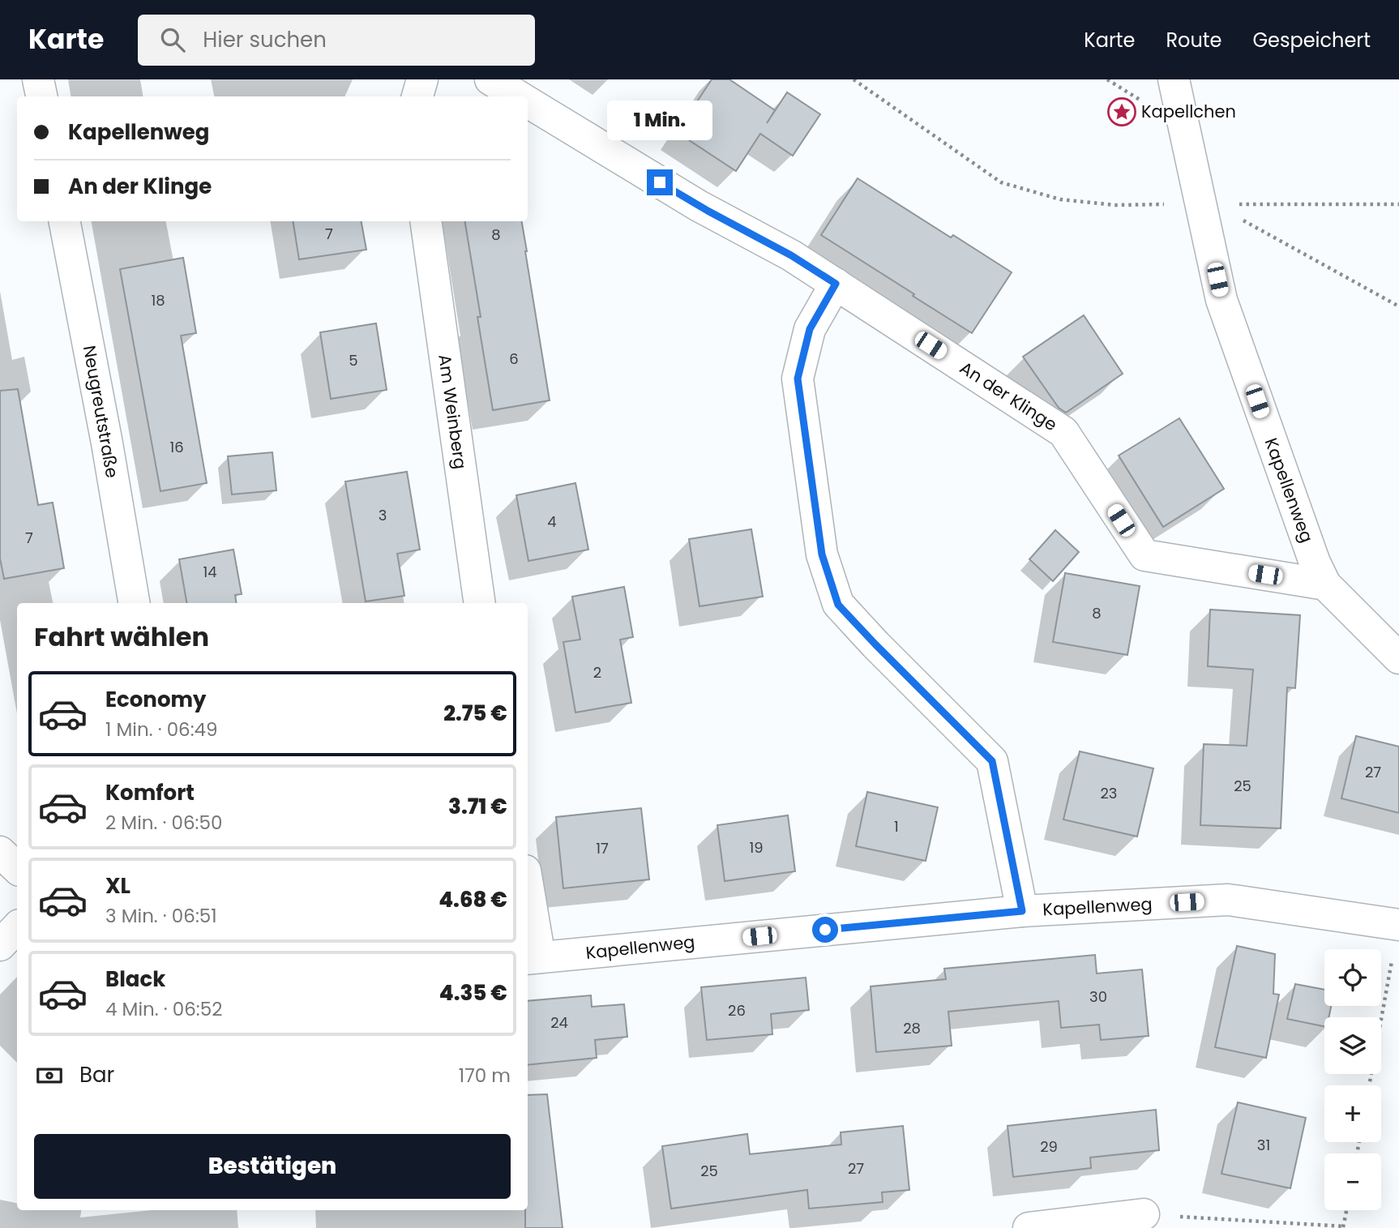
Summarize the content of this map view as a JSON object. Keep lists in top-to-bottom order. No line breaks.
{"streets":{"street":["An der Klinge","Neugreutstraße","Am Weinberg","Kapellenweg"]},"crossings":[["An der Klinge","Kapellenweg"]],"places":{"place":["Kapellchen"]},"house_numbers":["7","8","18","6","5","16","3","4","7","14","8","2","27","25","23","1","19","17","30","26","24","28","31","29","27","25"],"page":{"header":"Karte","search":"Hier suchen","nav":["Karte","Route","Gespeichert"],"banner":["Kapellenweg","An der Klinge"],"bubble":"1 Min.","heading":"Fahrt wählen","list":[{"name":"Economy","note":"1 Min. · 06:49","value":"2.75 €"},{"name":"Komfort","note":"2 Min. · 06:50","value":"3.71 €"},{"name":"XL","note":"3 Min. · 06:51","value":"4.68 €"},{"name":"Black","note":"4 Min. · 06:52","value":"4.35 €"}],"map_buttons":["+","−"],"pay":["Bar","170 m"],"buttons":"Bestätigen"}}
